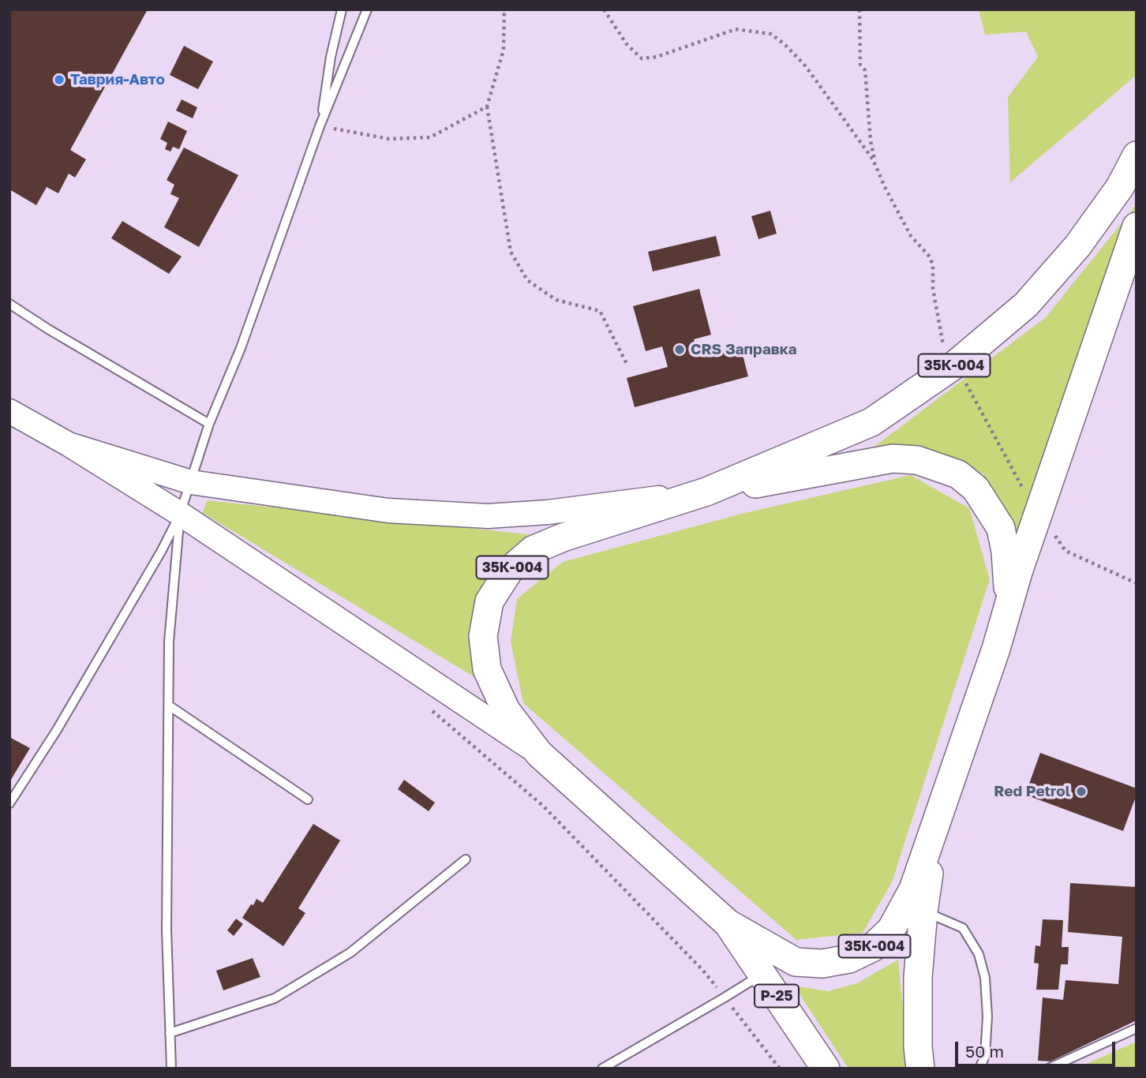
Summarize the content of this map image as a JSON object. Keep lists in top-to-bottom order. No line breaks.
{"streets":{"main road":["35К-004","Р-25"]},"crossings":[["35К-004","Р-25"]],"places":["Таврия-Авто","CRS Заправка","Red Petrol"],"scale_bar":"50 m"}
